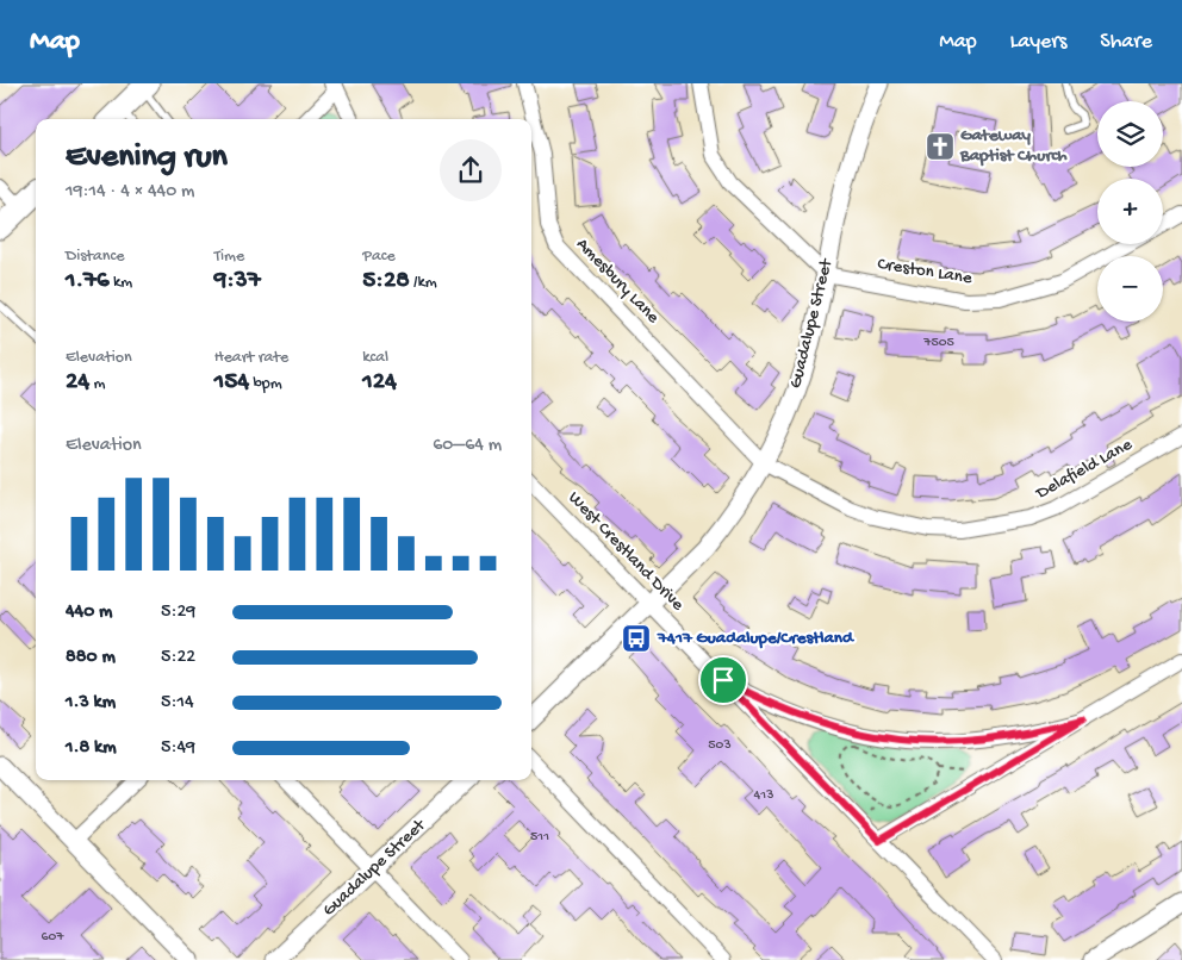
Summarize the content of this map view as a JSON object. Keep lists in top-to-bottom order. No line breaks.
{"streets":{"street":["Creston Lane","Amesbury Lane","Guadalupe Street","Delafield Lane","West Crestland Drive"]},"crossings":[["Creston Lane","Guadalupe Street"],["Amesbury Lane","Guadalupe Street"],["Amesbury Lane","Delafield Lane"],["Guadalupe Street","Delafield Lane"],["Guadalupe Street","West Crestland Drive"]],"places":{"church":["Gateway Baptist Church"],"bus stop":["7417 Guadalupe/Crestland"]},"house_numbers":["7505","503","413","511","607"],"page":{"header":"Map","nav":["Map","Layers","Share"],"map_buttons":["+","−"],"heading":["Evening run","19:14 · 4 × 440 m"],"stats":[["Distance","1.76 km"],["Time","9:37"],["Pace","5:28 /km"],["Elevation","24 m"],["Heart rate","154 bpm"],["kcal","124"]],"chart":["Elevation","60–64 m"],"list":[{"name":"440 m","note":"5:29"},{"name":"880 m","note":"5:22"},{"name":"1.3 km","note":"5:14"},{"name":"1.8 km","note":"5:49"}]}}
